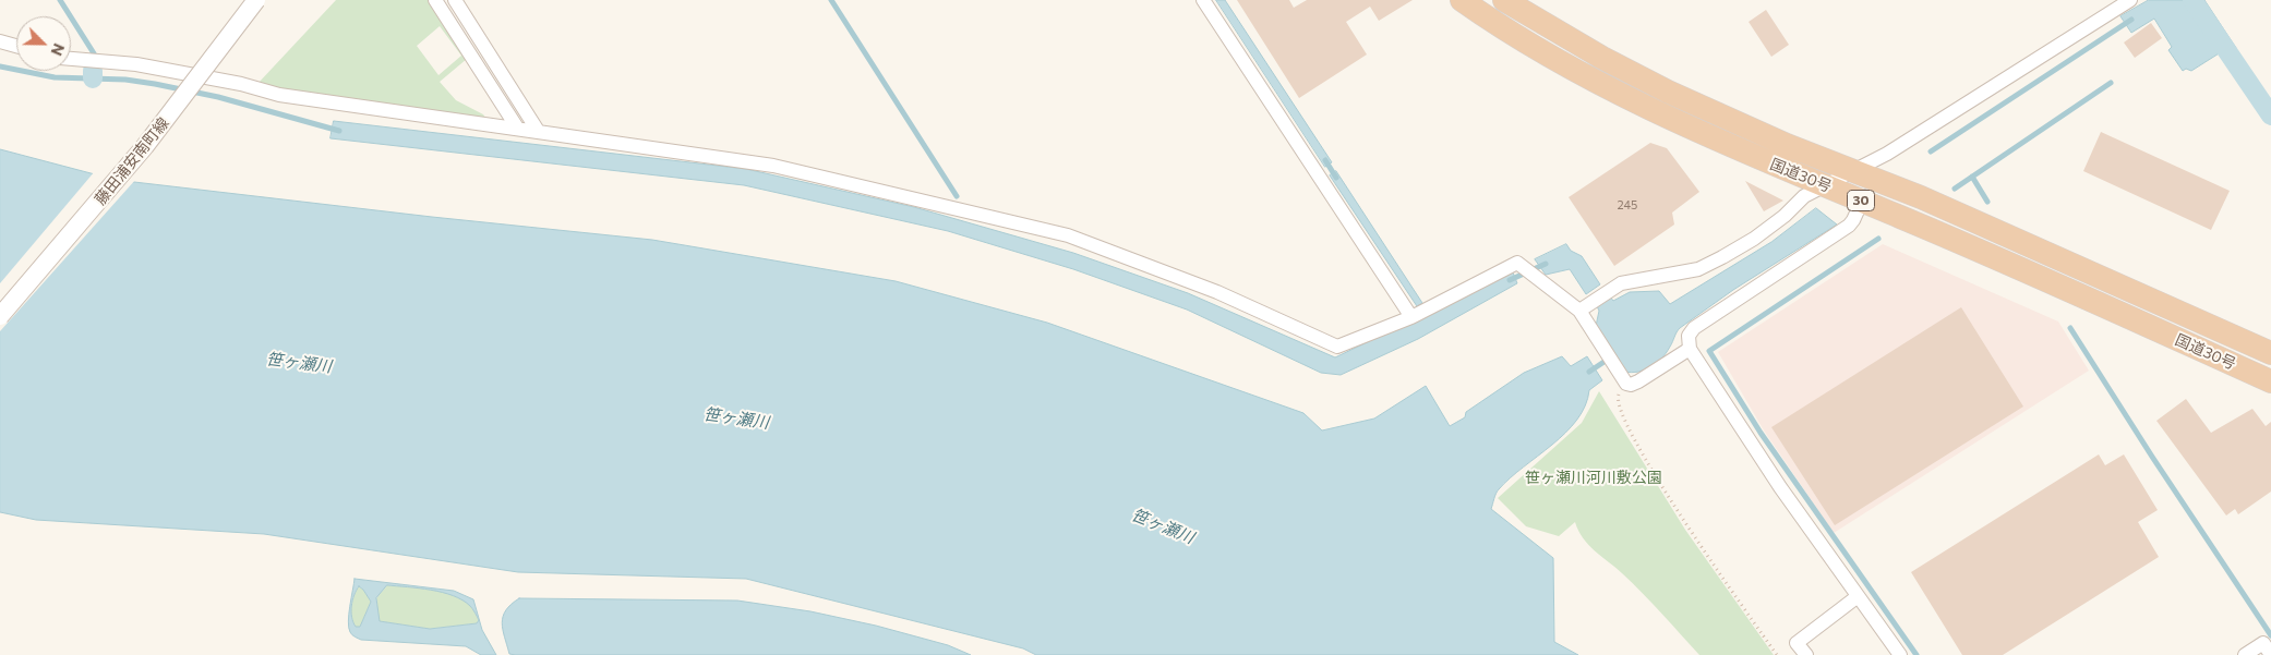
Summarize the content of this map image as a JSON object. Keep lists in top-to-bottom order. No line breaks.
{"streets":{"highway":["国道30号","30"],"street":["藤田浦安南町線"]},"water":["笹ヶ瀬川"],"parks":["笹ヶ瀬川河川敷公園"],"house_numbers":["245"],"north":"bottom right"}
